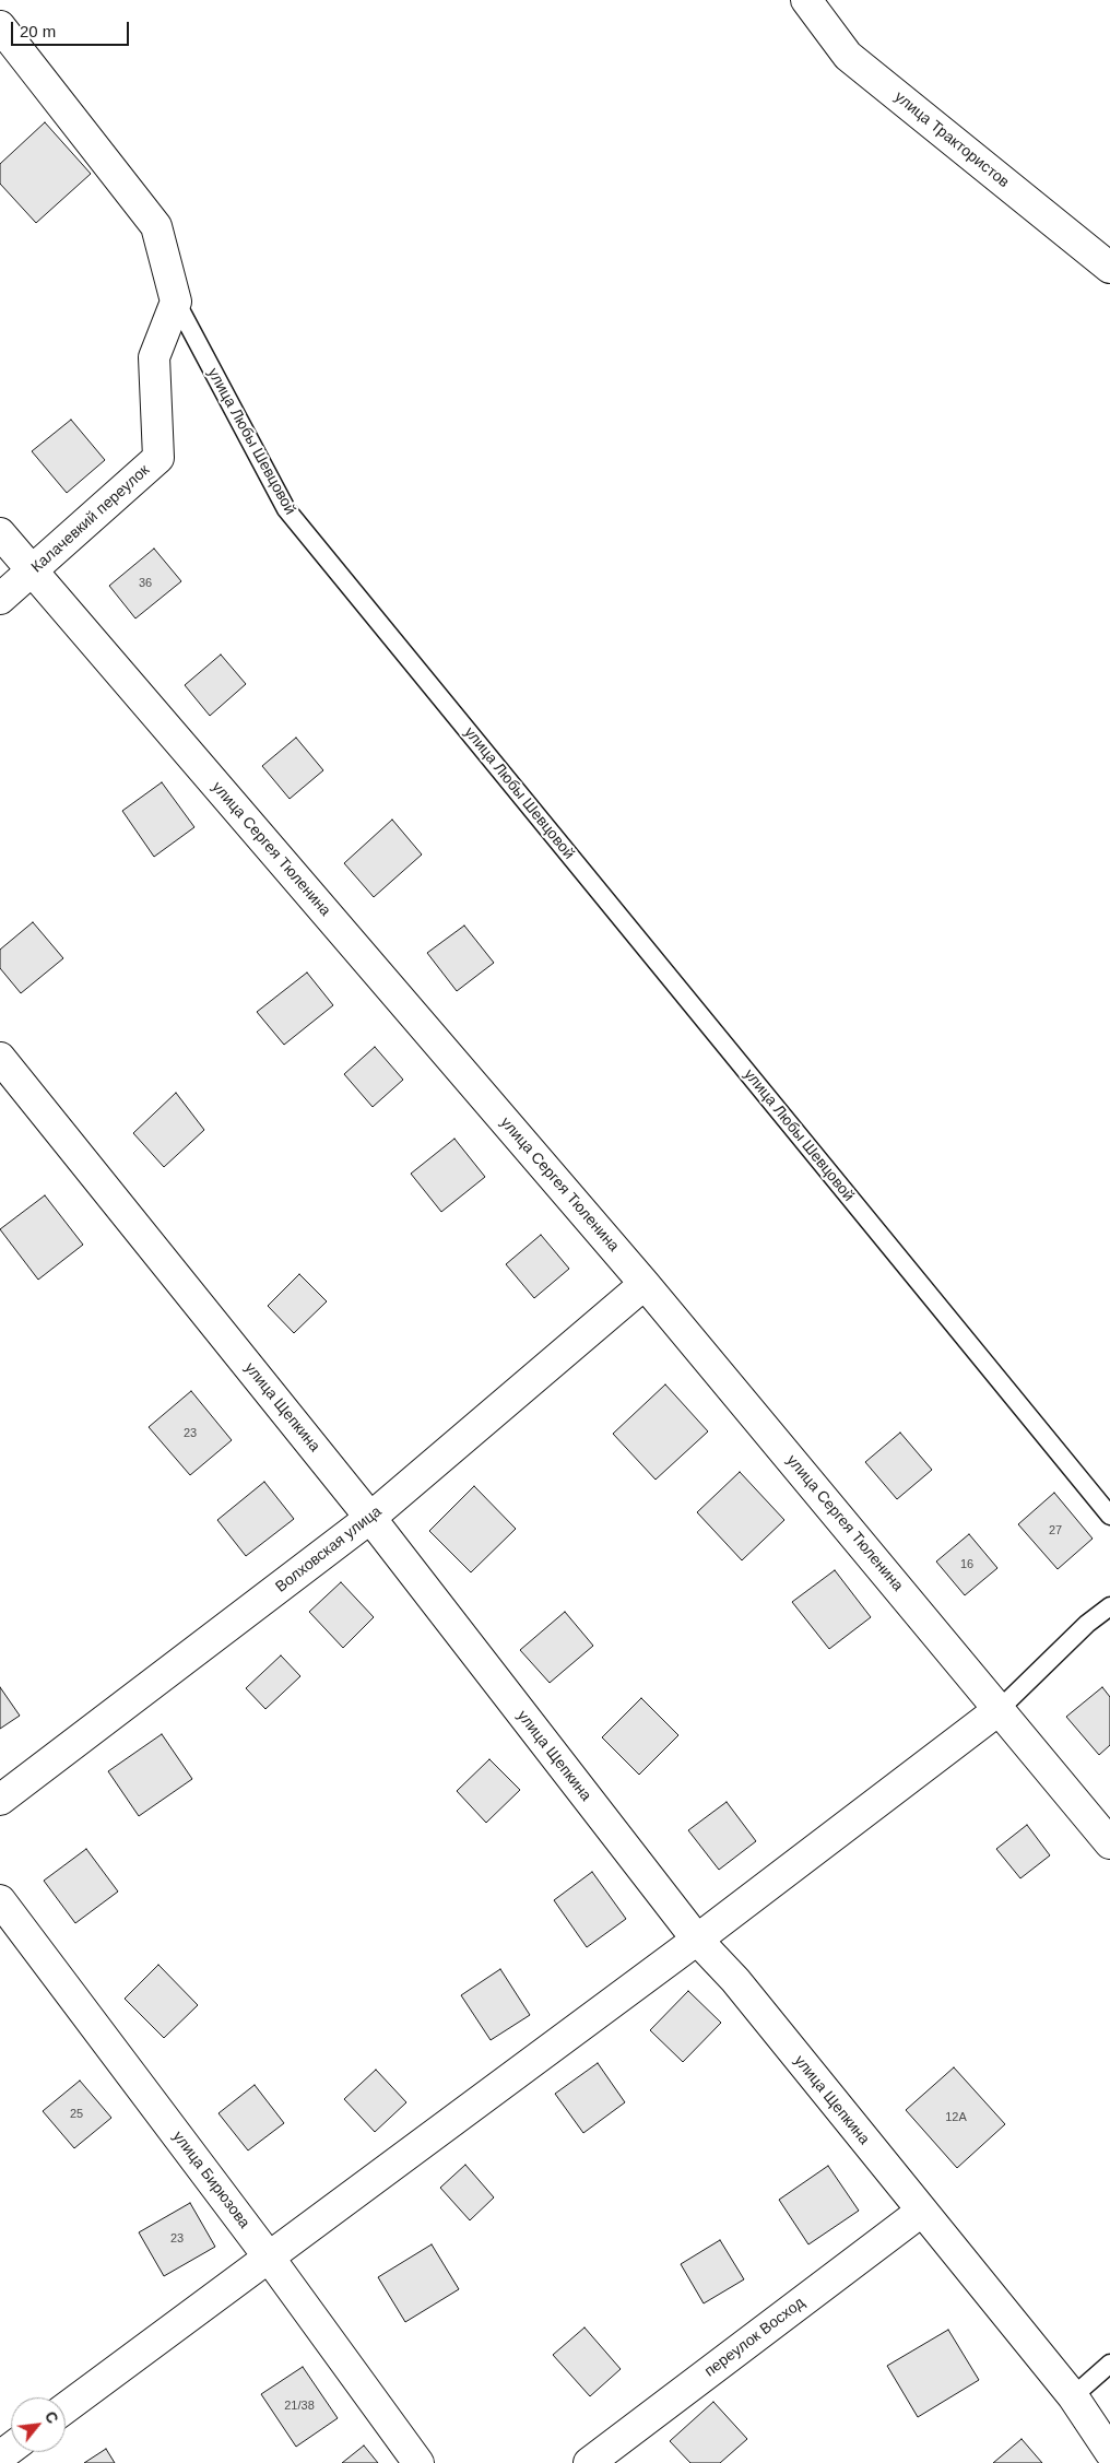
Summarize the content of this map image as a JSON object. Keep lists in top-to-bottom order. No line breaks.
{"streets":{"street":["улица Трактористов","улица Любы Шевцовой","Калачевкий переулок","улица Сергея Тюленина","улица Щепкина","Волховская улица","улица Бирюзова","переулок Восход"]},"crossings":[["улица Любы Шевцовой","Калачевкий переулок"],["Калачевкий переулок","улица Сергея Тюленина"],["улица Сергея Тюленина","Волховская улица"],["улица Щепкина","Волховская улица"],["улица Щепкина","переулок Восход"]],"house_numbers":["36","23","27","16","25","12А","23","21/38"],"scale_bar":"20 m","north":"top right"}
